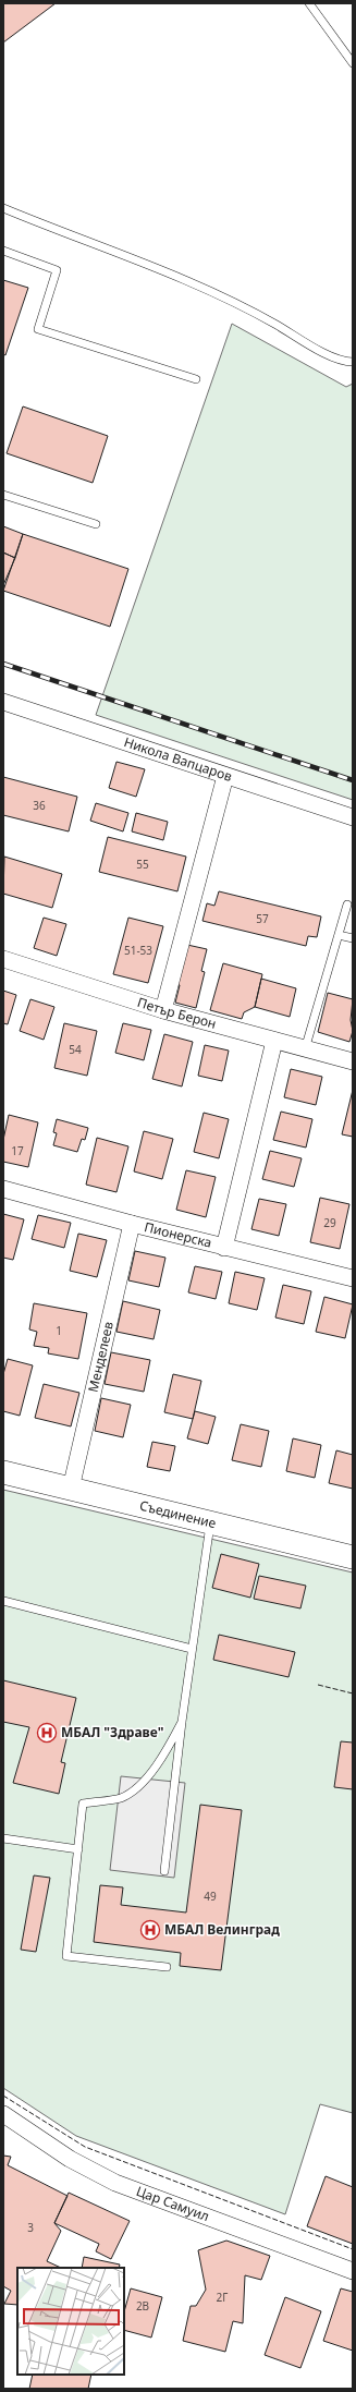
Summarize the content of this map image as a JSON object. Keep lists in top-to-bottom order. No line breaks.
{"streets":{"street":["Никола Вапцаров","Петър Берон","Пионерска","Менделеев","Съединение","Цар Самуил"]},"crossings":[["Пионерска","Менделеев"],["Менделеев","Съединение"]],"places":{"hospital":["МБАЛ \"Здраве\"","МБАЛ Велинград"]},"house_numbers":["36","55","57","51-53","54","17","29","1","49","3","2Г","2В"]}
